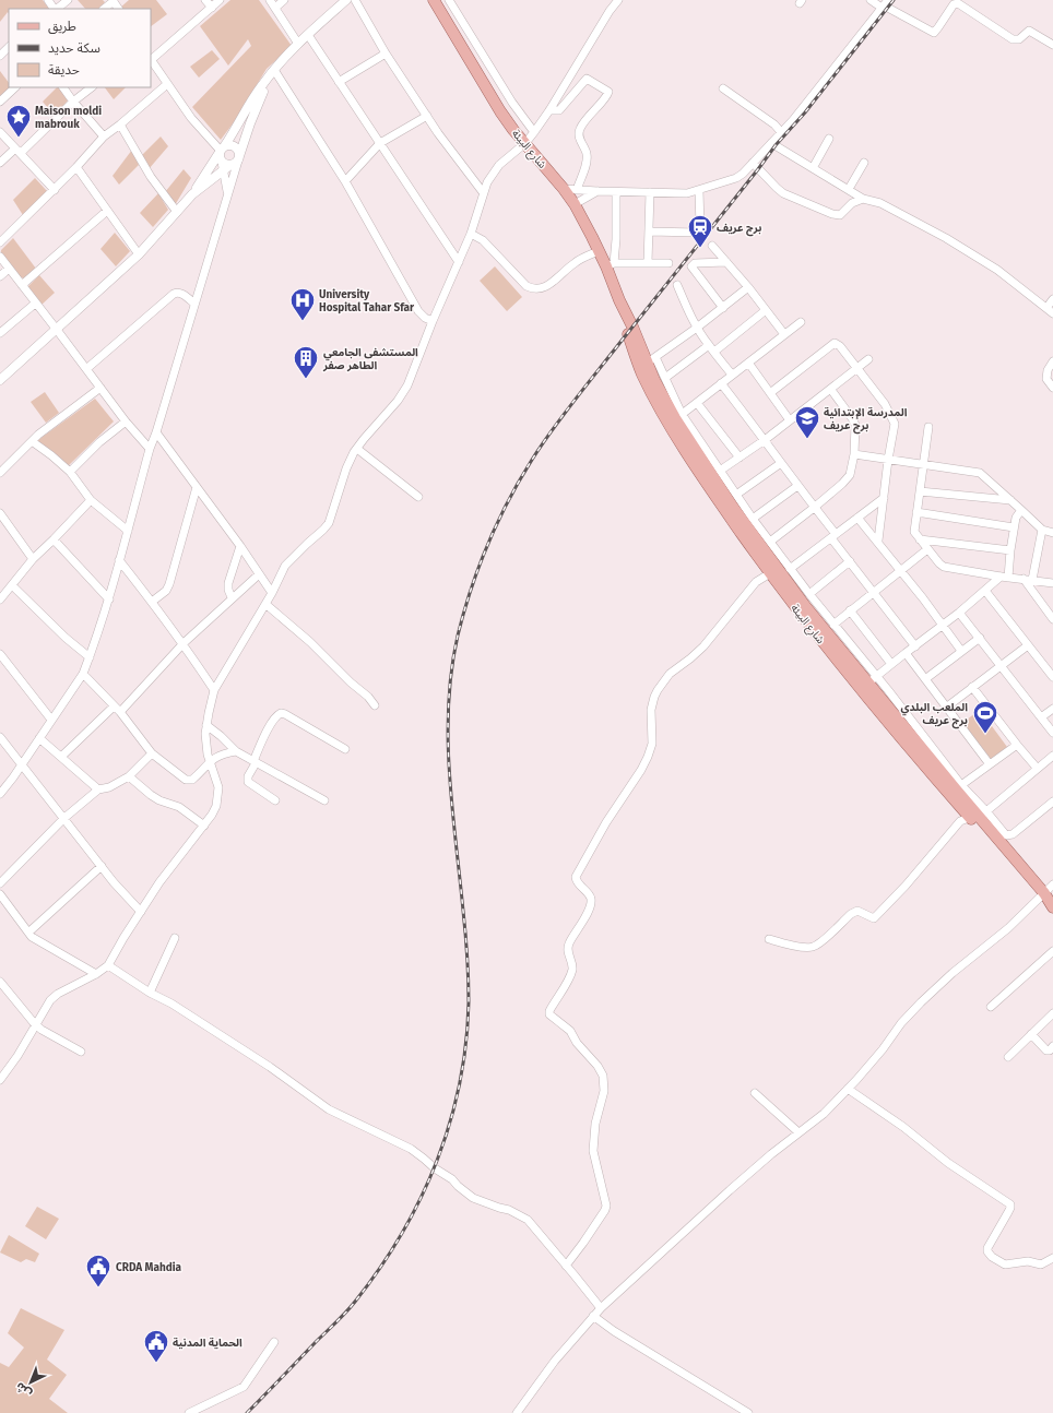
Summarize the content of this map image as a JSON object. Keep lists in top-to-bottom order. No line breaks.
{"streets":{"main road":["شارع البيئة"]},"places":{"place":["Maison moldi mabrouk"],"station":["برج عريف"],"hospital":["University Hospital Tahar Sfar"],"building":["المستشفى الجامعي الطاهر صفر"],"school or university":["المدرسة الإبتدائية برج عريف"],"sports":["الملعب البلدي برج عريف"],"public building":["CRDA Mahdia","الحماية المدنية"]},"legend":["طريق","سكة حديد","حديقة"],"north":"bottom left"}
